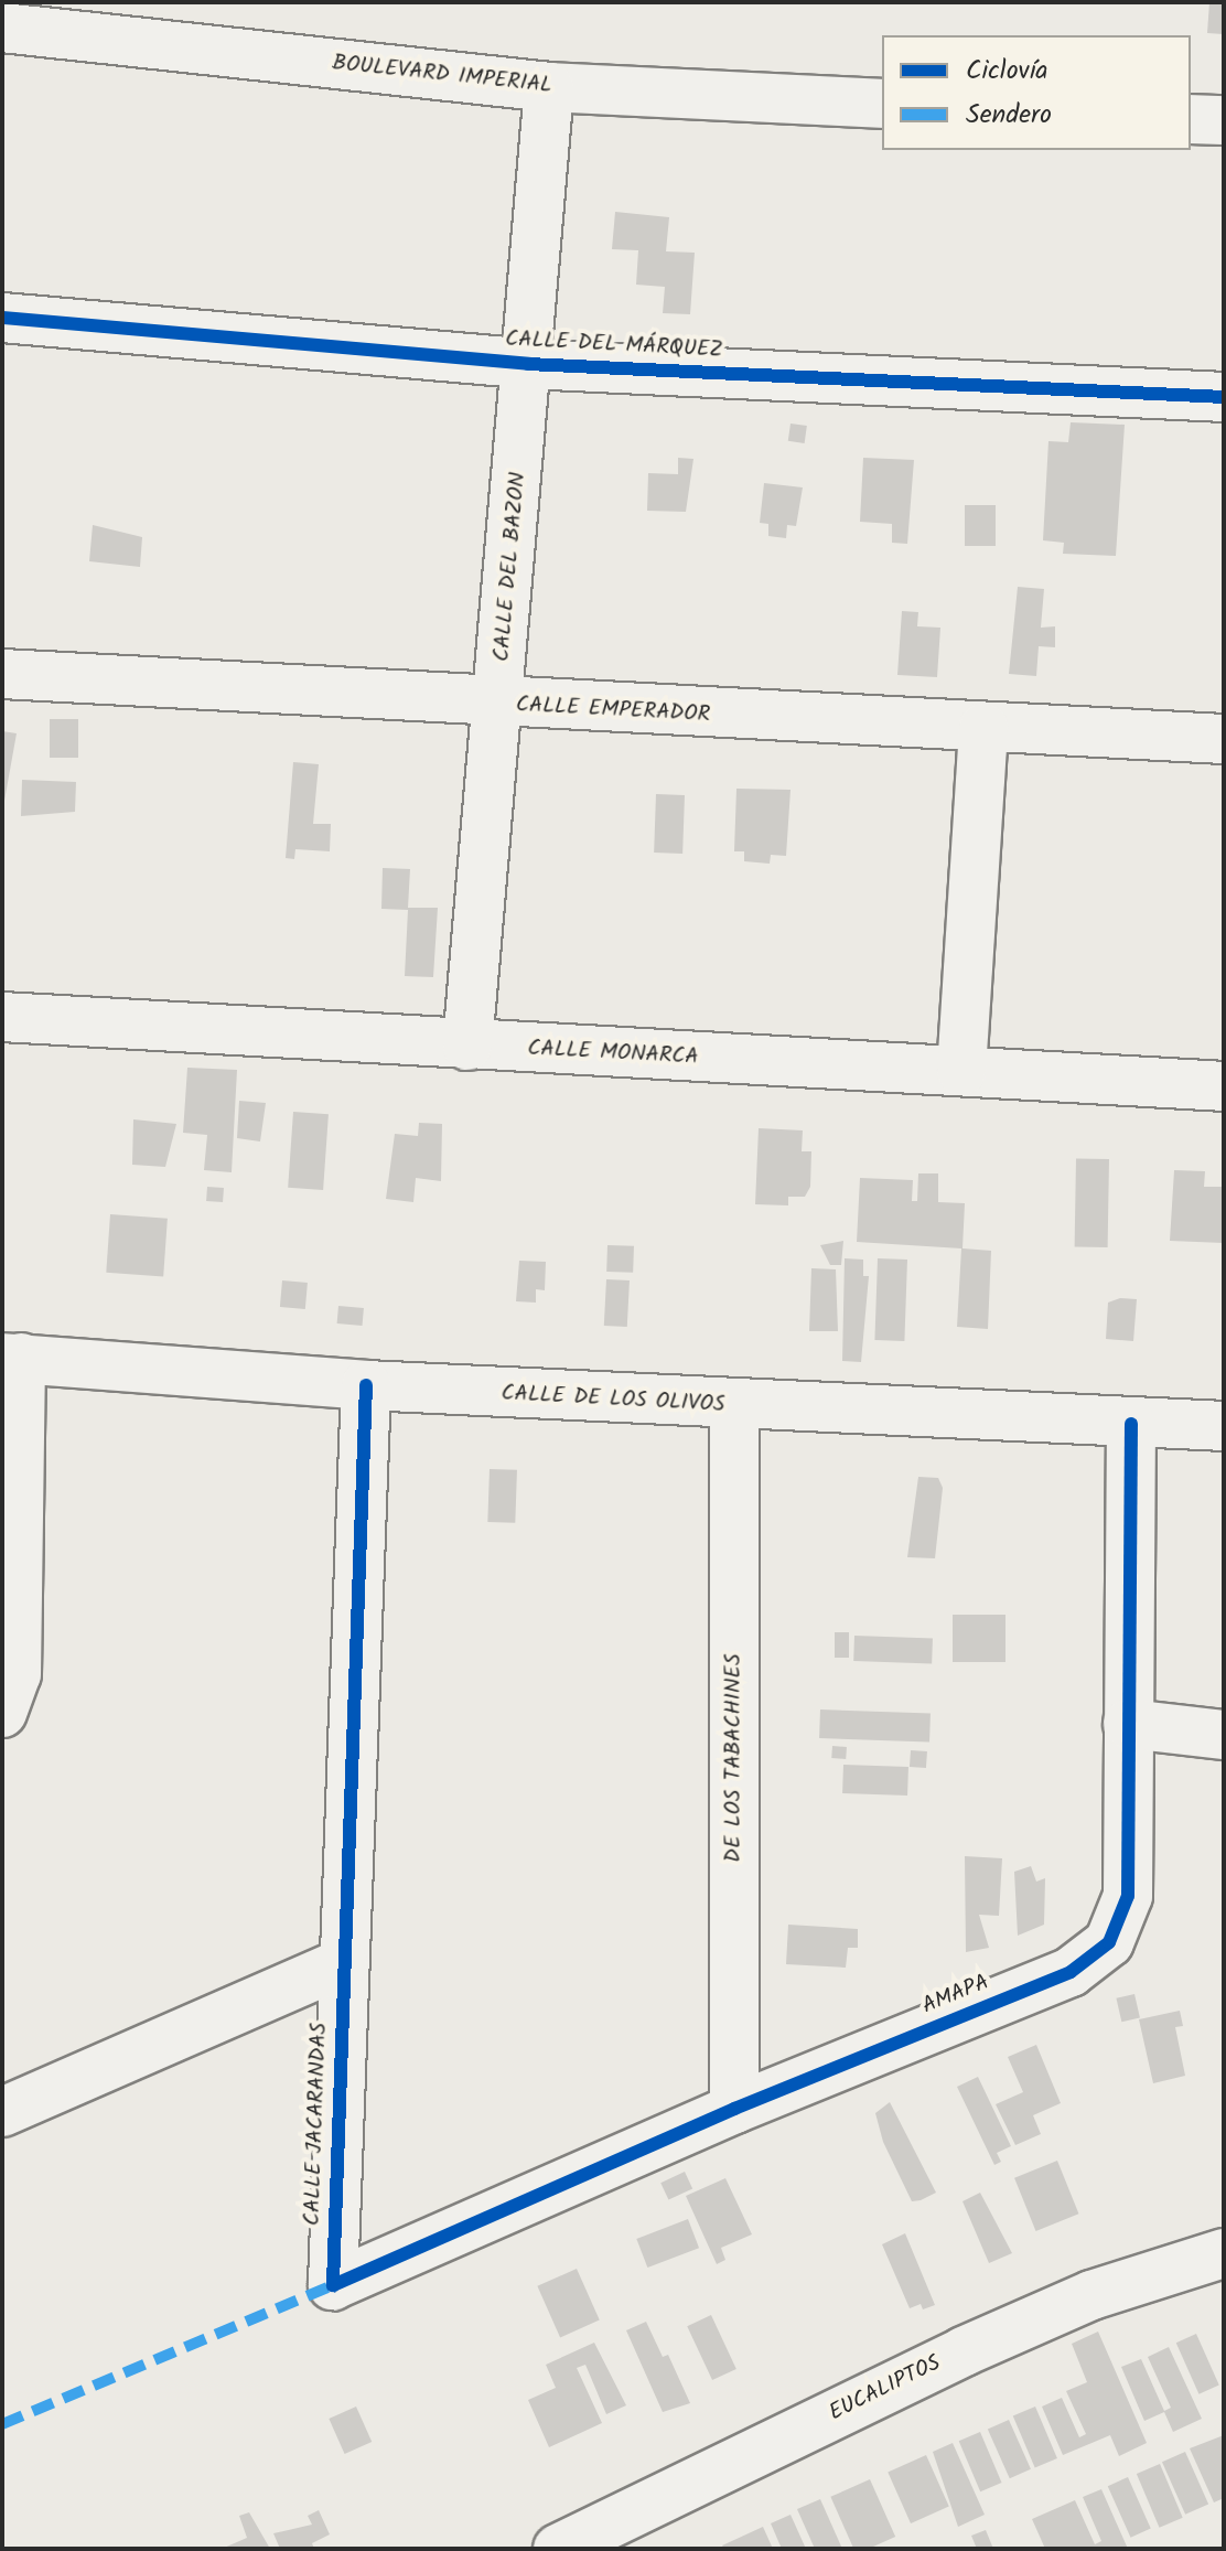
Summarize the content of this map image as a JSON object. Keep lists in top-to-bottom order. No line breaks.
{"streets":{"street":["BOULEVARD IMPERIAL","CALLE DEL MÁRQUEZ","CALLE DEL BAZON","CALLE EMPERADOR","CALLE MONARCA","CALLE DE LOS OLIVOS","DE LOS TABACHINES","AMAPA","CALLE JACARANDAS","EUCALIPTOS"]},"crossings":[["BOULEVARD IMPERIAL","CALLE DEL BAZON"],["CALLE DEL MÁRQUEZ","CALLE DEL BAZON"],["CALLE DEL BAZON","CALLE EMPERADOR"],["CALLE DEL BAZON","CALLE MONARCA"],["CALLE DE LOS OLIVOS","DE LOS TABACHINES"],["CALLE DE LOS OLIVOS","AMAPA"],["CALLE DE LOS OLIVOS","CALLE JACARANDAS"],["DE LOS TABACHINES","AMAPA"],["AMAPA","CALLE JACARANDAS"]],"legend":["Ciclovía","Sendero"]}
